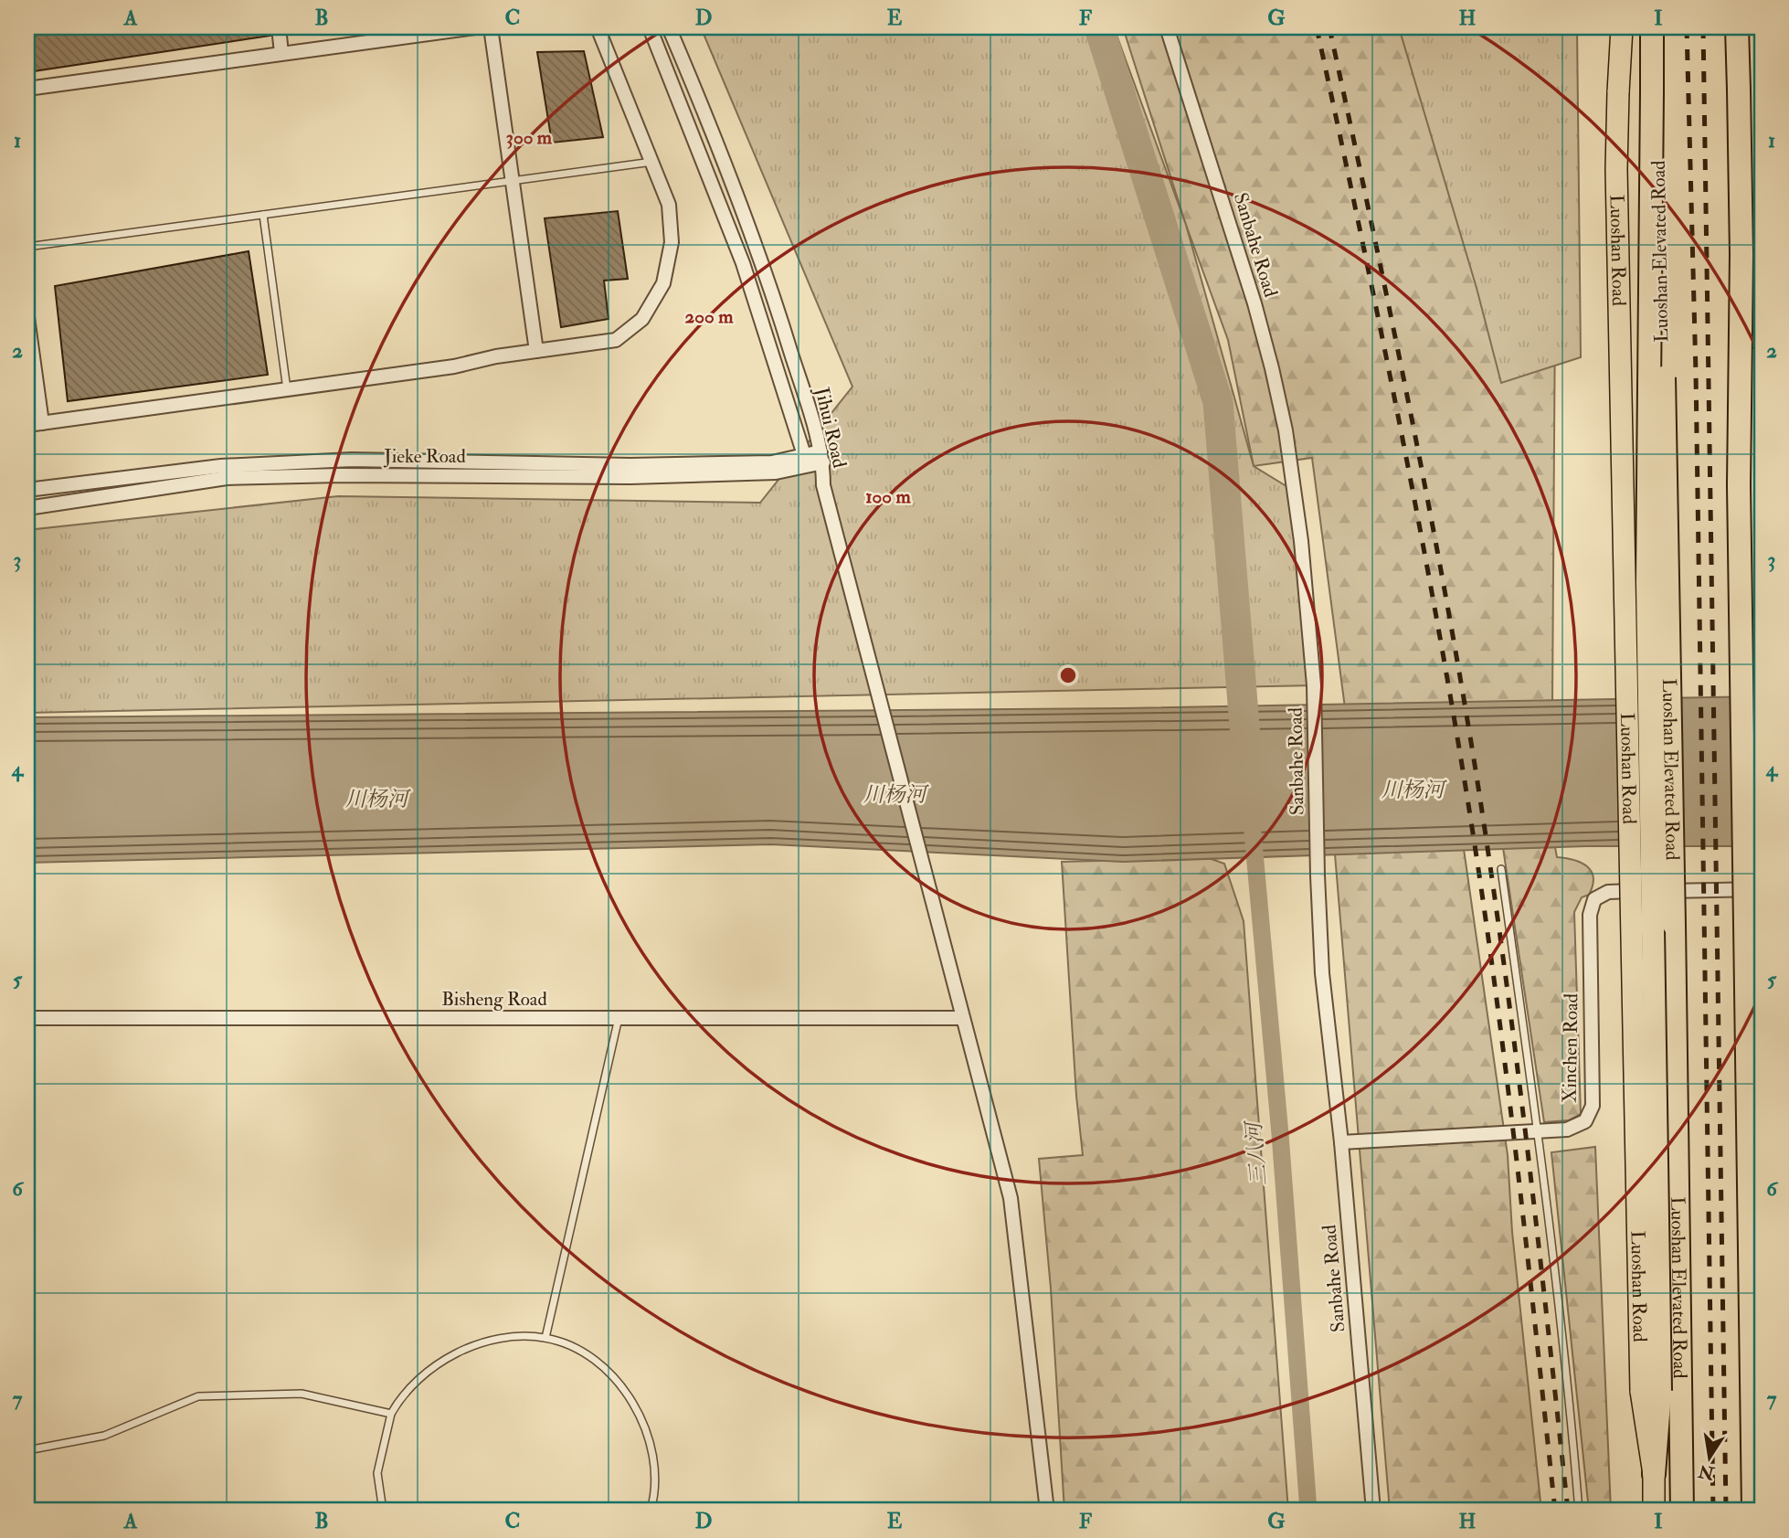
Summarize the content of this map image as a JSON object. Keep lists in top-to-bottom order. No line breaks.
{"streets":{"highway":["Luoshan Elevated Road"],"main road":["Luoshan Road"],"street":["Sanbahe Road","Jihui Road","Jieke Road","Bisheng Road","Xinchen Road"]},"crossings":[["Sanbahe Road","Xinchen Road"],["Jihui Road","Jieke Road"]],"water":["川杨河","三八河"],"north":"bottom","grid":{"columns":["A","B","C","D","E","F","G","H","I"],"rows":["1","2","3","4","5","6","7"]},"rings":["300 m","200 m","100 m"]}
